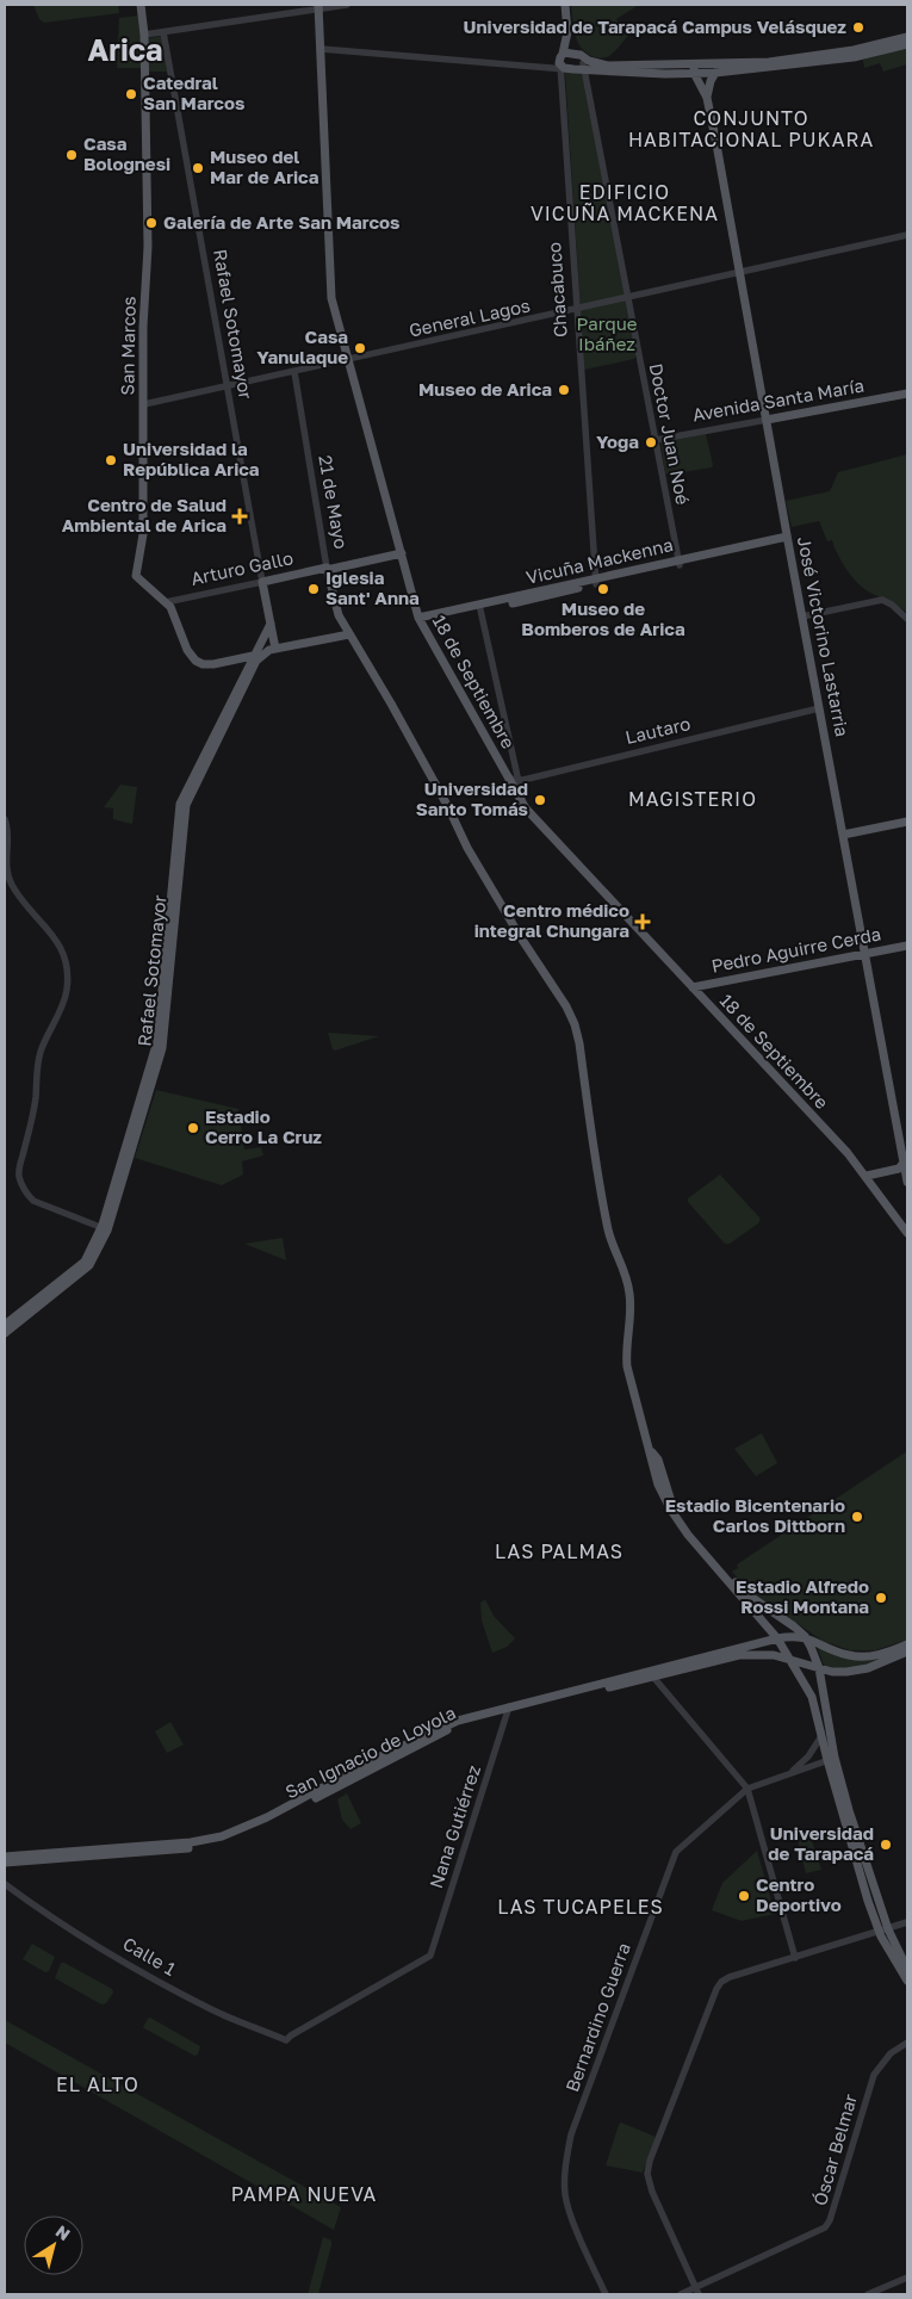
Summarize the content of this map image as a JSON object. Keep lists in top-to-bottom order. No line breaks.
{"streets":{"main road":["Rafael Sotomayor","San Marcos","Avenida Santa María","21 de Mayo","Vicuña Mackenna","Arturo Gallo","José Victorino Lastarria","18 de Septiembre","Pedro Aguirre Cerda","San Ignacio de Loyola"],"street":["Chacabuco","General Lagos","Doctor Juan Noé","Lautaro","Nana Gutiérrez","Calle 1","Bernardino Guerra","Óscar Belmar"]},"crossings":[["Chacabuco","General Lagos"],["Chacabuco","Vicuña Mackenna"],["General Lagos","Rafael Sotomayor"],["General Lagos","San Marcos"],["General Lagos","Doctor Juan Noé"],["General Lagos","21 de Mayo"],["General Lagos","José Victorino Lastarria"],["General Lagos","18 de Septiembre"],["Rafael Sotomayor","San Marcos"],["Rafael Sotomayor","Arturo Gallo"],["San Marcos","Arturo Gallo"],["Avenida Santa María","Doctor Juan Noé"],["Avenida Santa María","José Victorino Lastarria"],["Doctor Juan Noé","Vicuña Mackenna"],["21 de Mayo","Arturo Gallo"],["Vicuña Mackenna","José Victorino Lastarria"],["Vicuña Mackenna","18 de Septiembre"],["Arturo Gallo","18 de Septiembre"],["José Victorino Lastarria","Lautaro"],["José Victorino Lastarria","Pedro Aguirre Cerda"],["18 de Septiembre","Pedro Aguirre Cerda"],["San Ignacio de Loyola","Nana Gutiérrez"],["Nana Gutiérrez","Calle 1"]],"districts":["Arica","CONJUNTO HABITACIONAL PUKARA","EDIFICIO VICUÑA MACKENA","MAGISTERIO","LAS PALMAS","LAS TUCAPELES","EL ALTO","PAMPA NUEVA"],"parks":["Parque Ibáñez"],"places":{"other":["Universidad de Tarapacá Campus Velásquez","Catedral San Marcos","Casa Bolognesi","Museo del Mar de Arica","Galería de Arte San Marcos","Casa Yanulaque","Museo de Arica","Yoga","Universidad la República Arica","Iglesia Sant' Anna","Museo de Bomberos de Arica","Universidad Santo Tomás","Estadio Cerro La Cruz","Estadio Bicentenario Carlos Dittborn","Estadio Alfredo Rossi Montana","Universidad de Tarapacá","Centro Deportivo"],"health":["Centro de Salud Ambiental de Arica","Centro médico integral Chungara"]},"north":"top right"}
